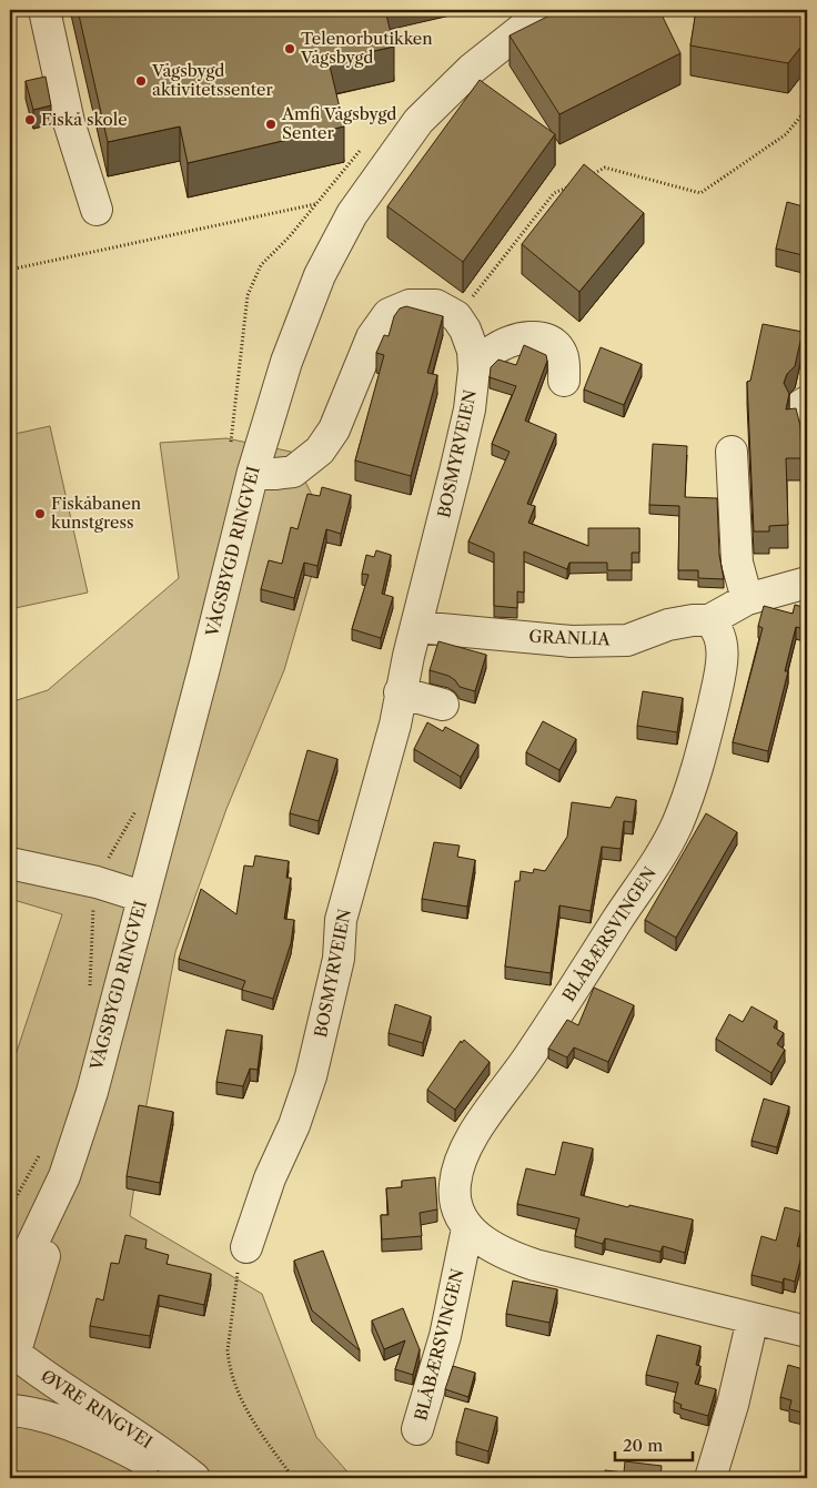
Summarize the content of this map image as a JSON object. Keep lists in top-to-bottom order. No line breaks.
{"streets":{"street":["BOSMYRVEIEN","VÅGSBYGD RINGVEI","GRANLIA","BLÅBÆRSVINGEN","ØVRE RINGVEI"]},"crossings":[["BOSMYRVEIEN","GRANLIA"],["VÅGSBYGD RINGVEI","ØVRE RINGVEI"],["GRANLIA","BLÅBÆRSVINGEN"]],"places":["Telenorbutikken Vågsbygd","Vågsbygd aktivitetssenter","Fiskå skole","Amfi Vågsbygd Senter","Fiskåbanen kunstgress"],"scale_bar":"20 m"}
